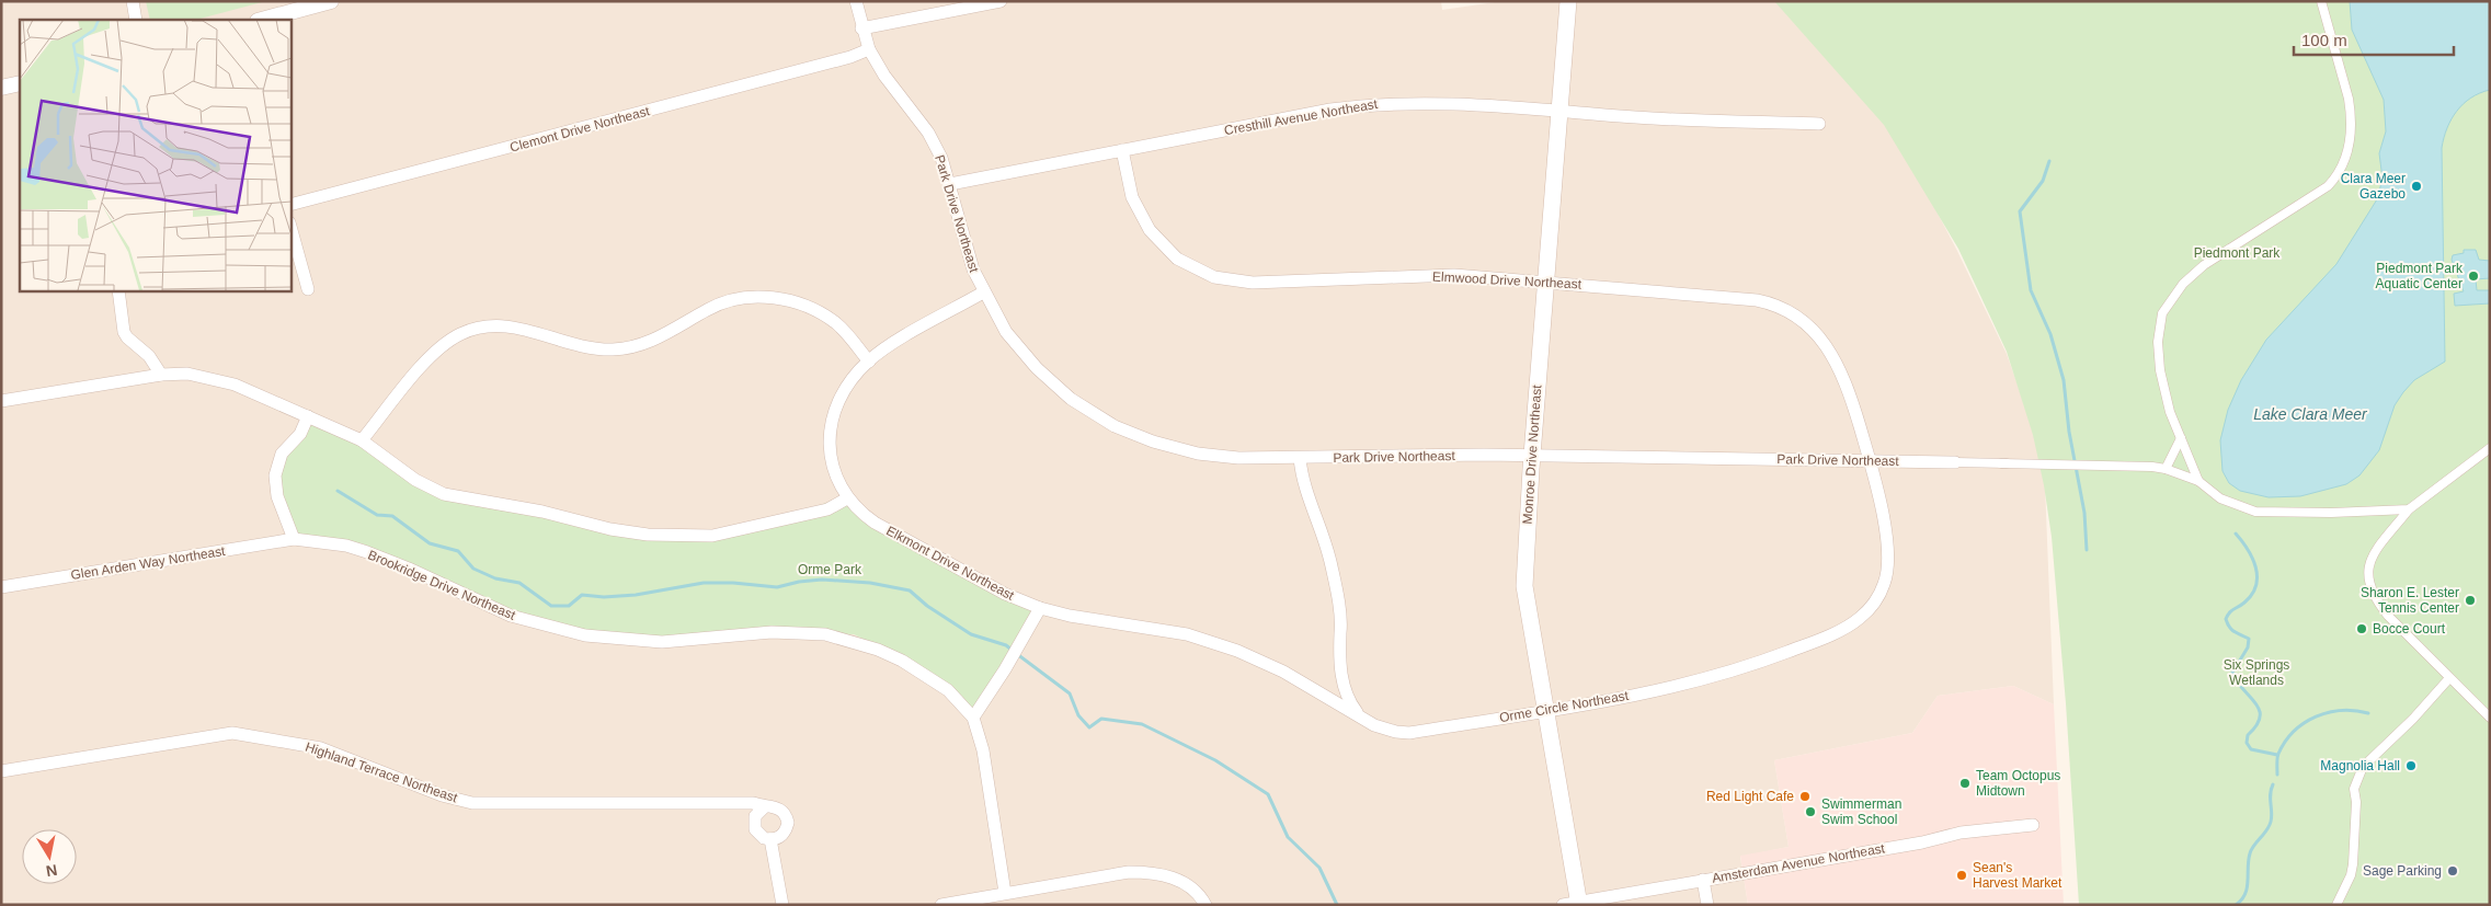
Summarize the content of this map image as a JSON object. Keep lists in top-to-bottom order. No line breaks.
{"streets":{"main road":["Monroe Drive Northeast"],"street":["Cresthill Avenue Northeast","Clemont Drive Northeast","Park Drive Northeast","Elmwood Drive Northeast","Glen Arden Way Northeast","Elkmont Drive Northeast","Brookridge Drive Northeast","Orme Circle Northeast","Highland Terrace Northeast","Amsterdam Avenue Northeast"]},"crossings":[["Cresthill Avenue Northeast","Park Drive Northeast"],["Cresthill Avenue Northeast","Elmwood Drive Northeast"],["Cresthill Avenue Northeast","Monroe Drive Northeast"],["Clemont Drive Northeast","Park Drive Northeast"],["Park Drive Northeast","Elmwood Drive Northeast"],["Park Drive Northeast","Monroe Drive Northeast"],["Park Drive Northeast","Elkmont Drive Northeast"],["Park Drive Northeast","Orme Circle Northeast"],["Elmwood Drive Northeast","Monroe Drive Northeast"],["Elmwood Drive Northeast","Orme Circle Northeast"],["Monroe Drive Northeast","Orme Circle Northeast"],["Monroe Drive Northeast","Amsterdam Avenue Northeast"],["Glen Arden Way Northeast","Brookridge Drive Northeast"],["Elkmont Drive Northeast","Orme Circle Northeast"]],"water":["Lake Clara Meer"],"parks":["Piedmont Park","Orme Park","Six Springs Wetlands"],"places":["Clara Meer Gazebo","Piedmont Park Aquatic Center","Sharon E. Lester Tennis Center","Bocce Court","Magnolia Hall","Team Octopus Midtown","Red Light Cafe","Swimmerman Swim School","Sage Parking","Sean's Harvest Market"],"scale_bar":"100 m","north":"bottom"}
